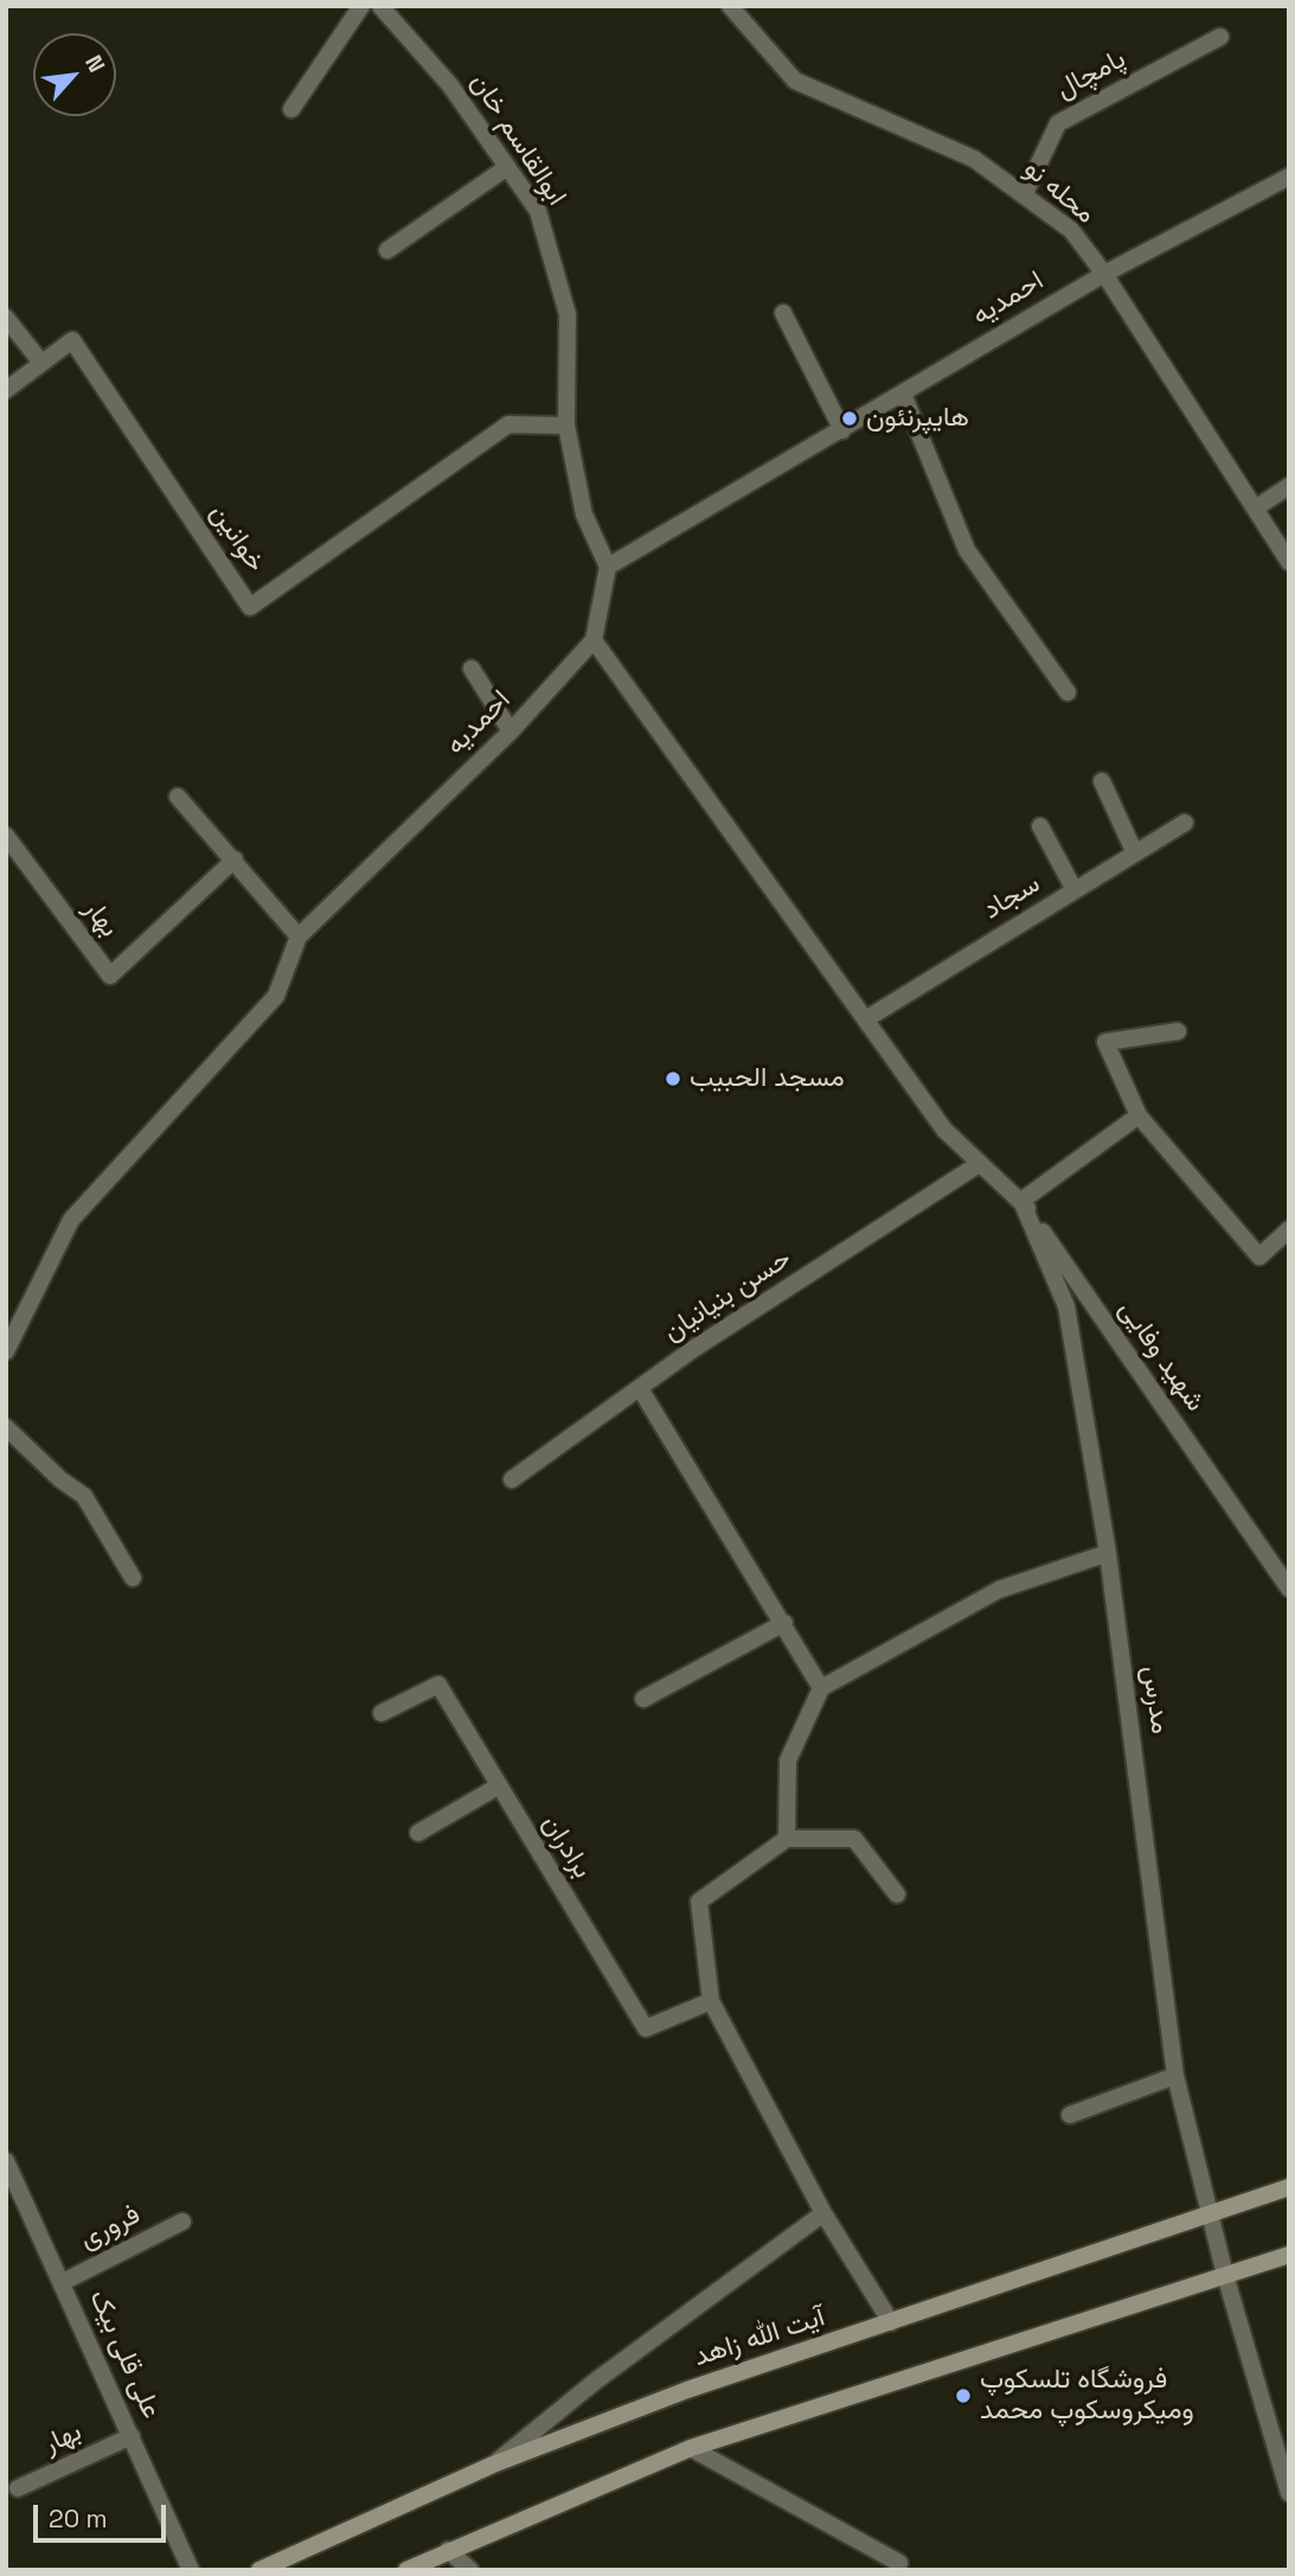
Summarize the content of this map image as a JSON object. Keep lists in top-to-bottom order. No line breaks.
{"streets":{"main road":["آیت الله زاهد"],"street":["پامچال","ابوالقاسم خان","محله نو","احمدیه","خوانین","سجاد","بهار","حسن بنیانیان","شهید وفایی","مدرس","برادران","فروری","علی قلی بیک"]},"crossings":[["پامچال","محله نو"],["ابوالقاسم خان","احمدیه"],["ابوالقاسم خان","خوانین"],["محله نو","احمدیه"],["بهار","علی قلی بیک"],["حسن بنیانیان","شهید وفایی"],["شهید وفایی","مدرس"],["مدرس","آیت الله زاهد"],["فروری","علی قلی بیک"]],"places":["هایپرنئون","مسجد الحبیب","فروشگاه تلسکوپ ومیکروسکوپ محمد"],"scale_bar":"20 m","north":"top right"}
